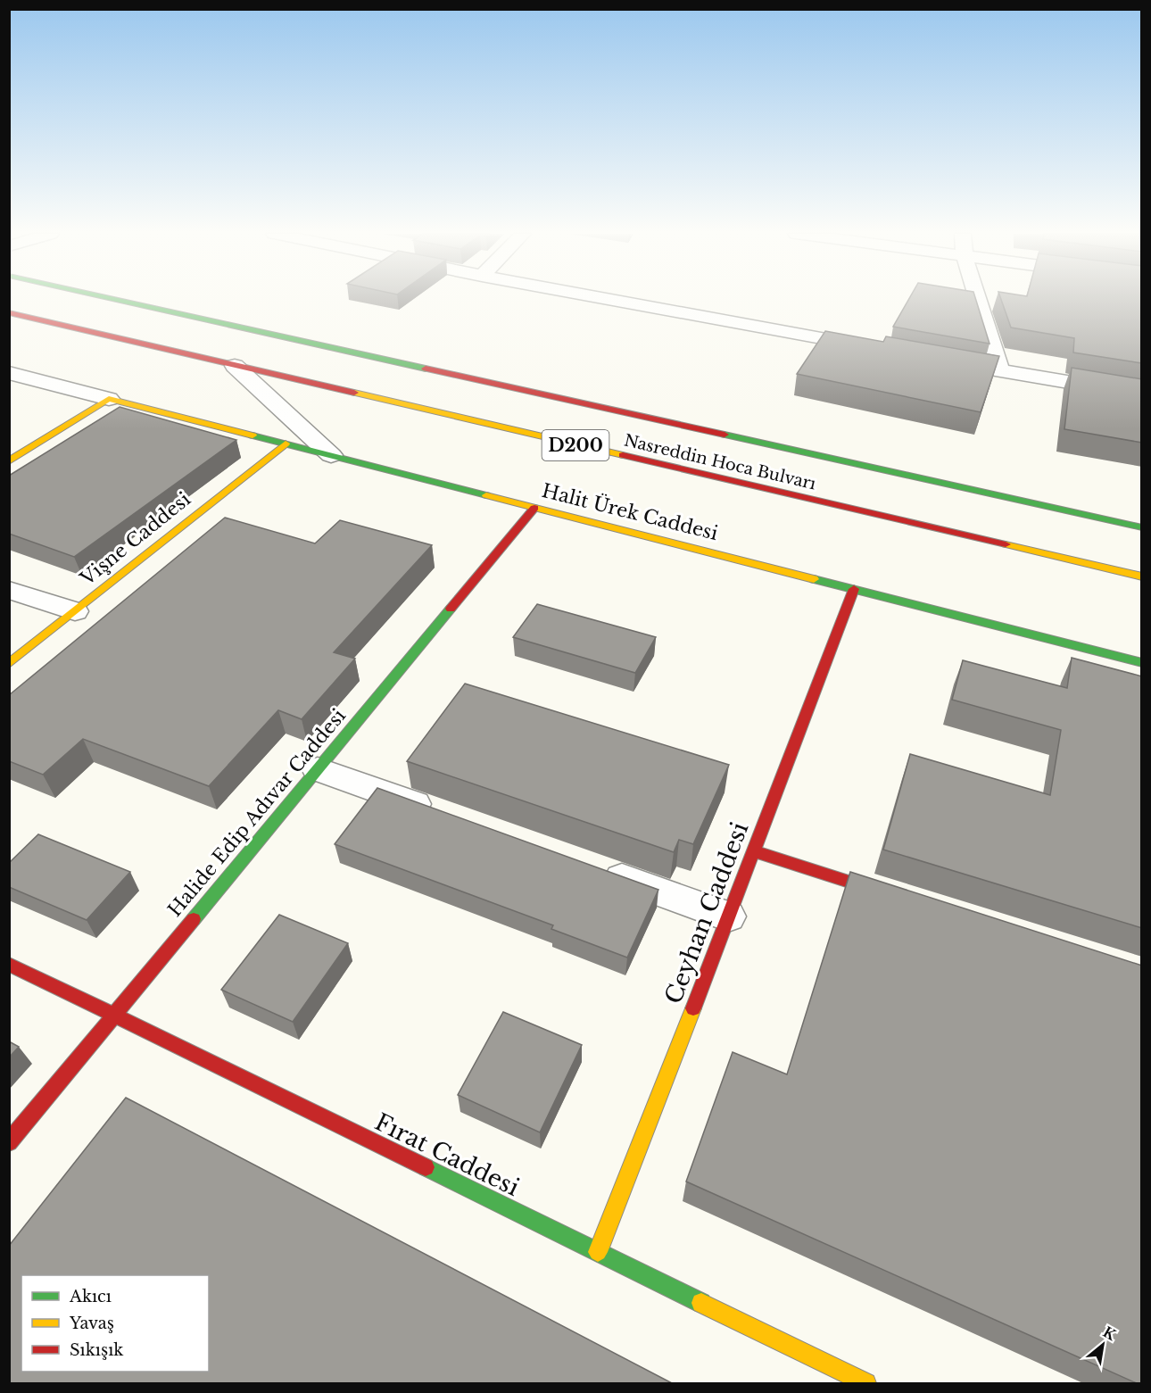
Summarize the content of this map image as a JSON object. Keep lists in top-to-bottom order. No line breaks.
{"streets":{"main road":["D200","Nasreddin Hoca Bulvarı","Halit Ürek Caddesi","Vişne Caddesi","Halide Edip Adıvar Caddesi","Ceyhan Caddesi","Fırat Caddesi"]},"crossings":[["Halit Ürek Caddesi","Vişne Caddesi"],["Halit Ürek Caddesi","Halide Edip Adıvar Caddesi"],["Halit Ürek Caddesi","Ceyhan Caddesi"],["Halide Edip Adıvar Caddesi","Fırat Caddesi"],["Ceyhan Caddesi","Fırat Caddesi"]],"legend":["Akıcı","Yavaş","Sıkışık"],"north":"top right"}
